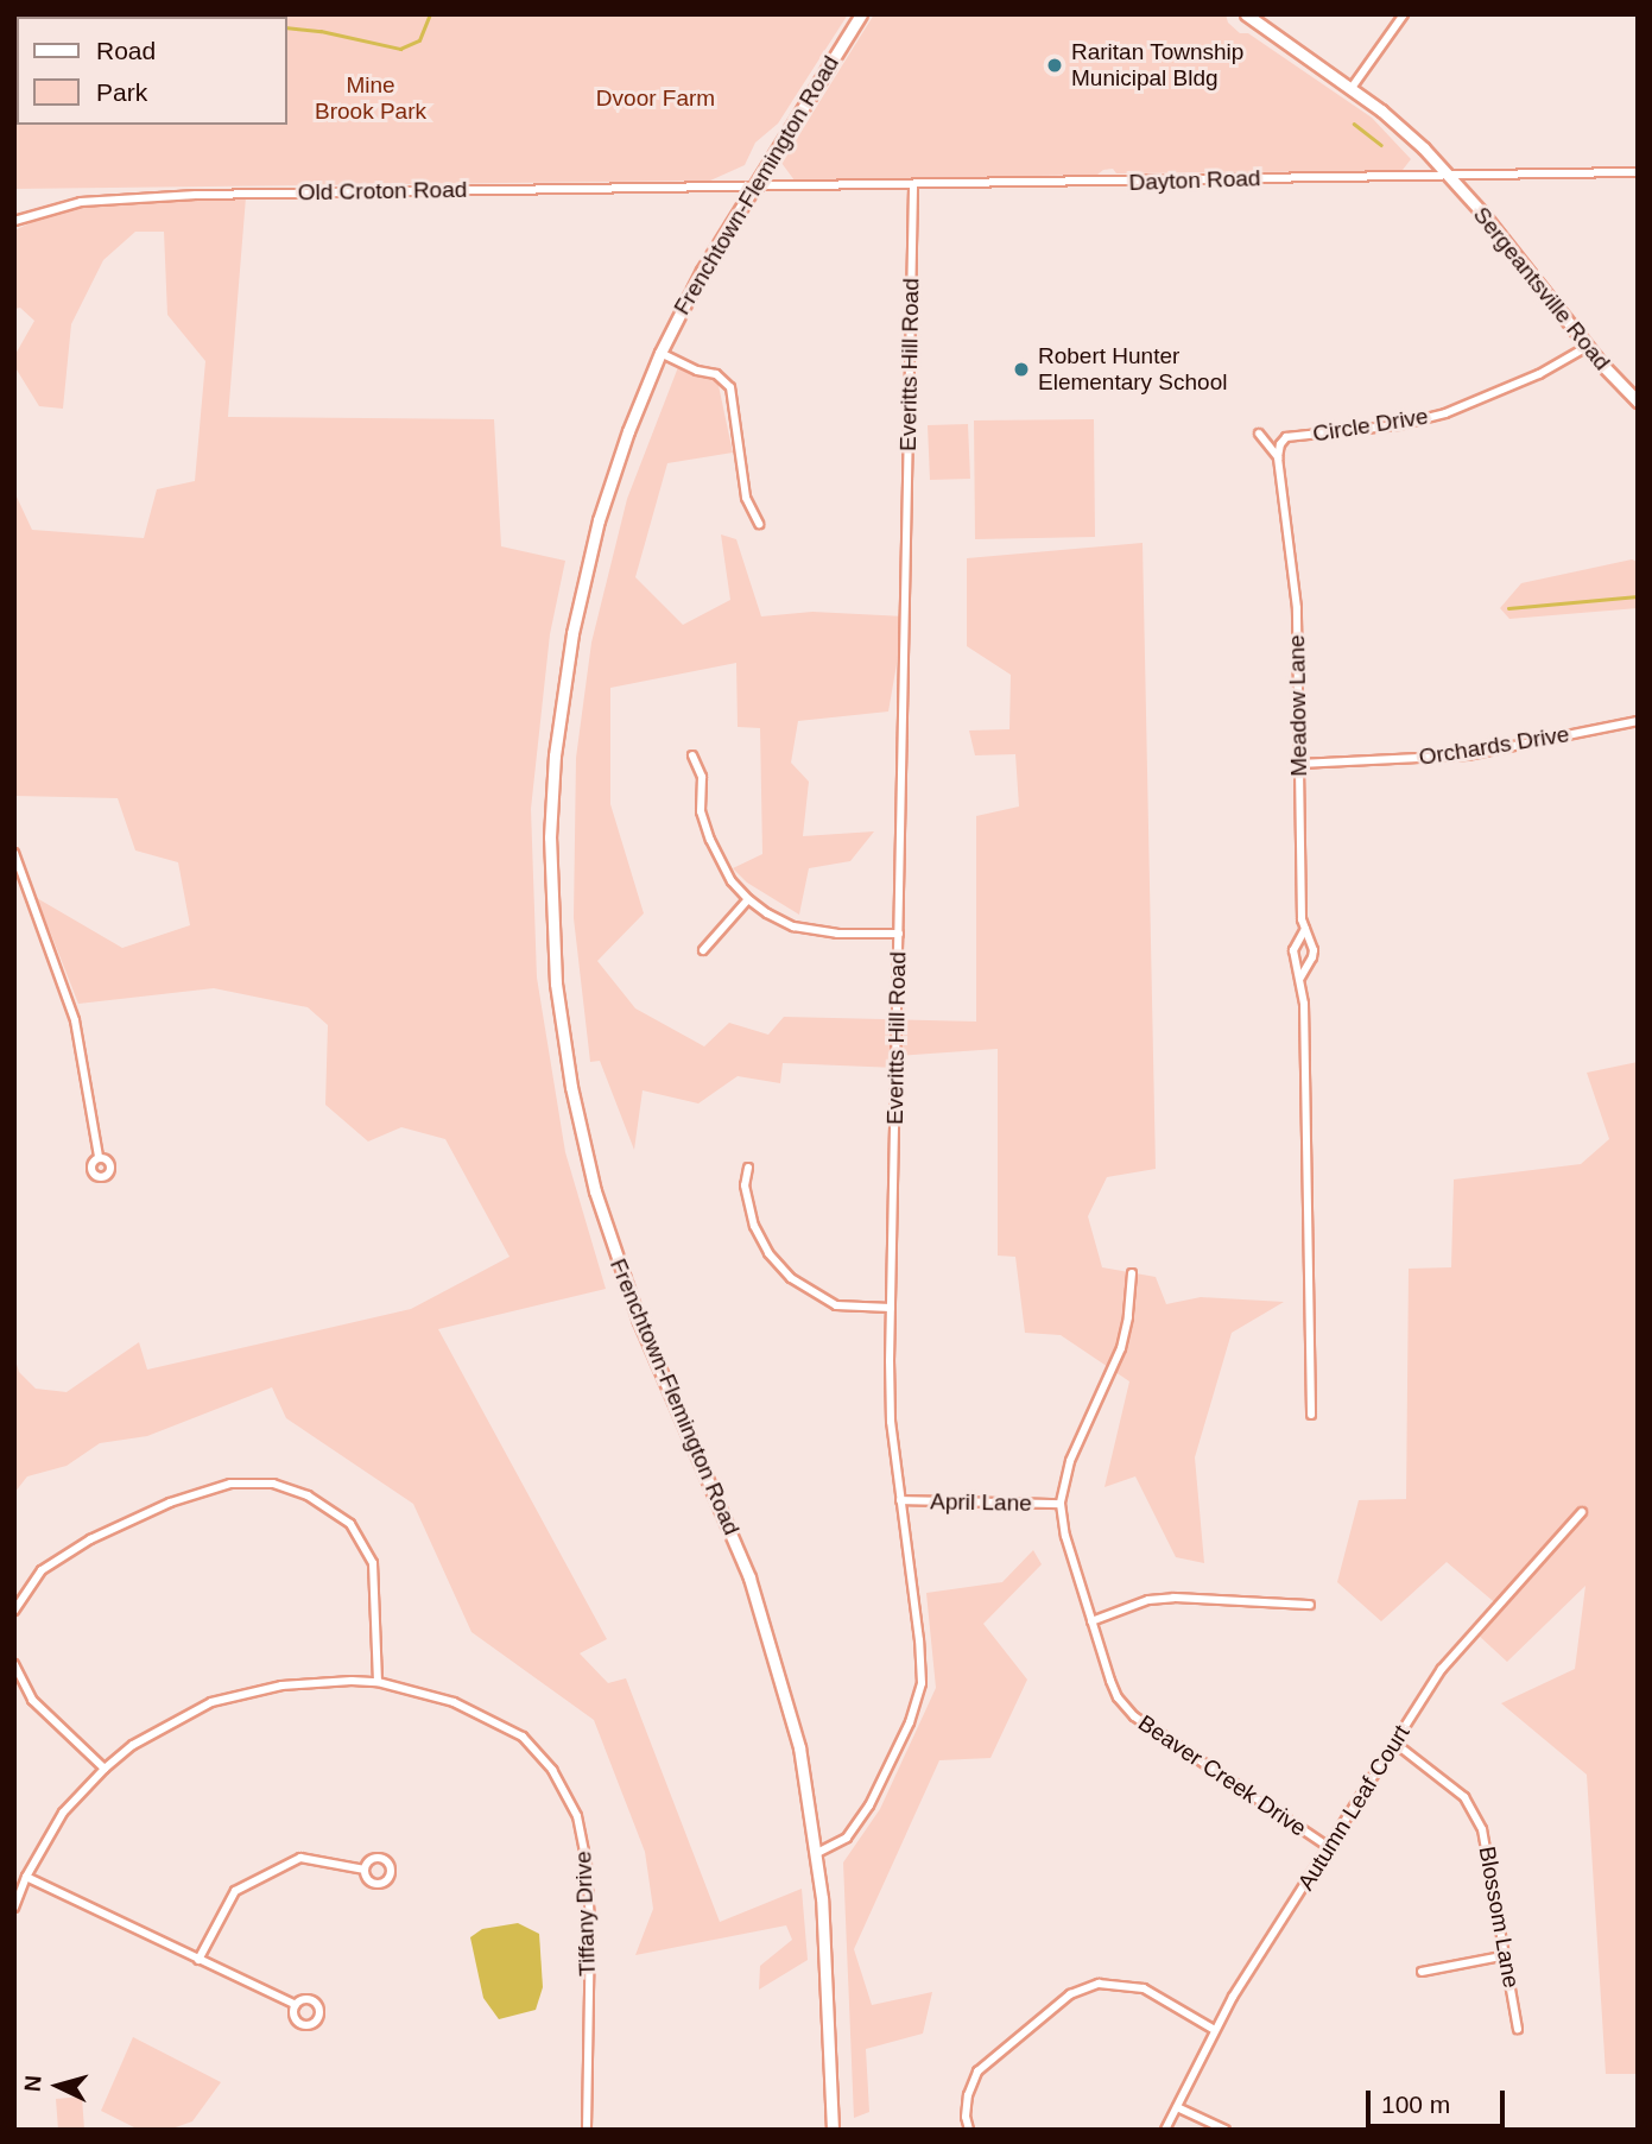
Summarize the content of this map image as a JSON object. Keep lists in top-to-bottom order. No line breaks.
{"streets":{"main road":["Frenchtown-Flemington Road","Sergeantsville Road"],"street":["Dayton Road","Old Croton Road","Everitts Hill Road","Circle Drive","Meadow Lane","Orchards Drive","April Lane","Beaver Creek Drive","Autumn Leaf Court","Tiffany Drive","Blossom Lane"]},"crossings":[["Dayton Road","Frenchtown-Flemington Road"],["Dayton Road","Old Croton Road"],["Dayton Road","Sergeantsville Road"],["Dayton Road","Everitts Hill Road"],["Frenchtown-Flemington Road","Old Croton Road"],["Frenchtown-Flemington Road","Everitts Hill Road"],["Sergeantsville Road","Circle Drive"],["Everitts Hill Road","April Lane"],["Circle Drive","Meadow Lane"],["Meadow Lane","Orchards Drive"],["April Lane","Beaver Creek Drive"],["Beaver Creek Drive","Autumn Leaf Court"],["Autumn Leaf Court","Blossom Lane"]],"parks":["Mine Brook Park","Dvoor Farm"],"places":["Raritan Township Municipal Bldg","Robert Hunter Elementary School"],"legend":["Road","Park"],"scale_bar":"100 m","north":"left"}
